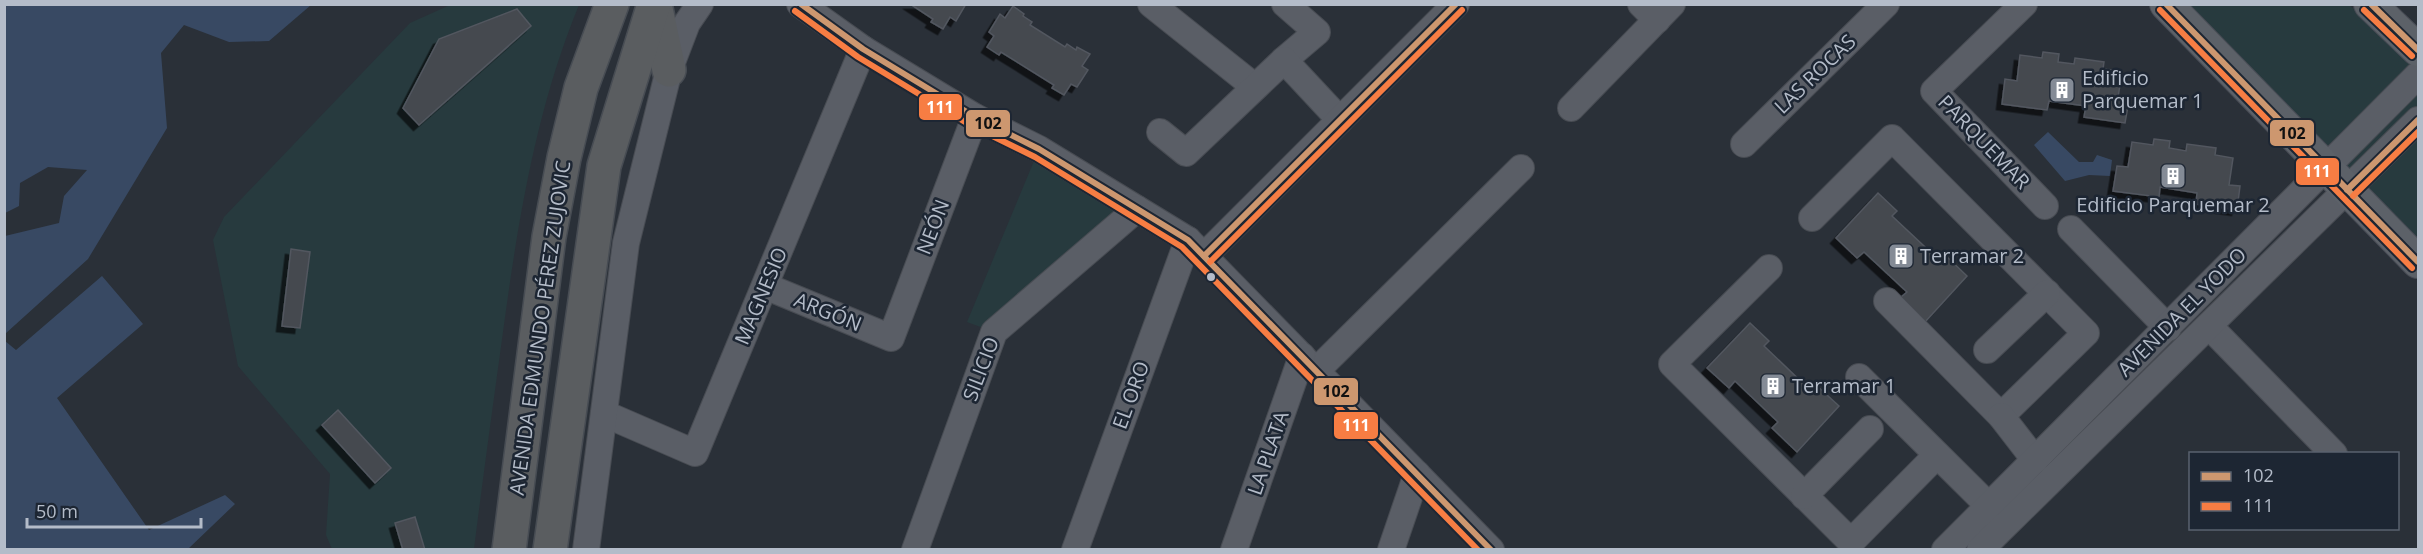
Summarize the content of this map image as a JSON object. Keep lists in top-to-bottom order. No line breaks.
{"streets":{"highway":["AVENIDA EDMUNDO PÉREZ ZUJOVIC"],"street":["LAS ROCAS","PARQUEMAR","NEÓN","MAGNESIO","ARGÓN","AVENIDA EL YODO","SILICIO","EL ORO","LA PLATA"]},"crossings":[["NEÓN","ARGÓN"],["MAGNESIO","ARGÓN"]],"places":{"building":["Edificio Parquemar 1","Edificio Parquemar 2","Terramar 2","Terramar 1"]},"lines":["transit line 102","transit line 111"],"legend":["102","111"],"scale_bar":"50 m"}
